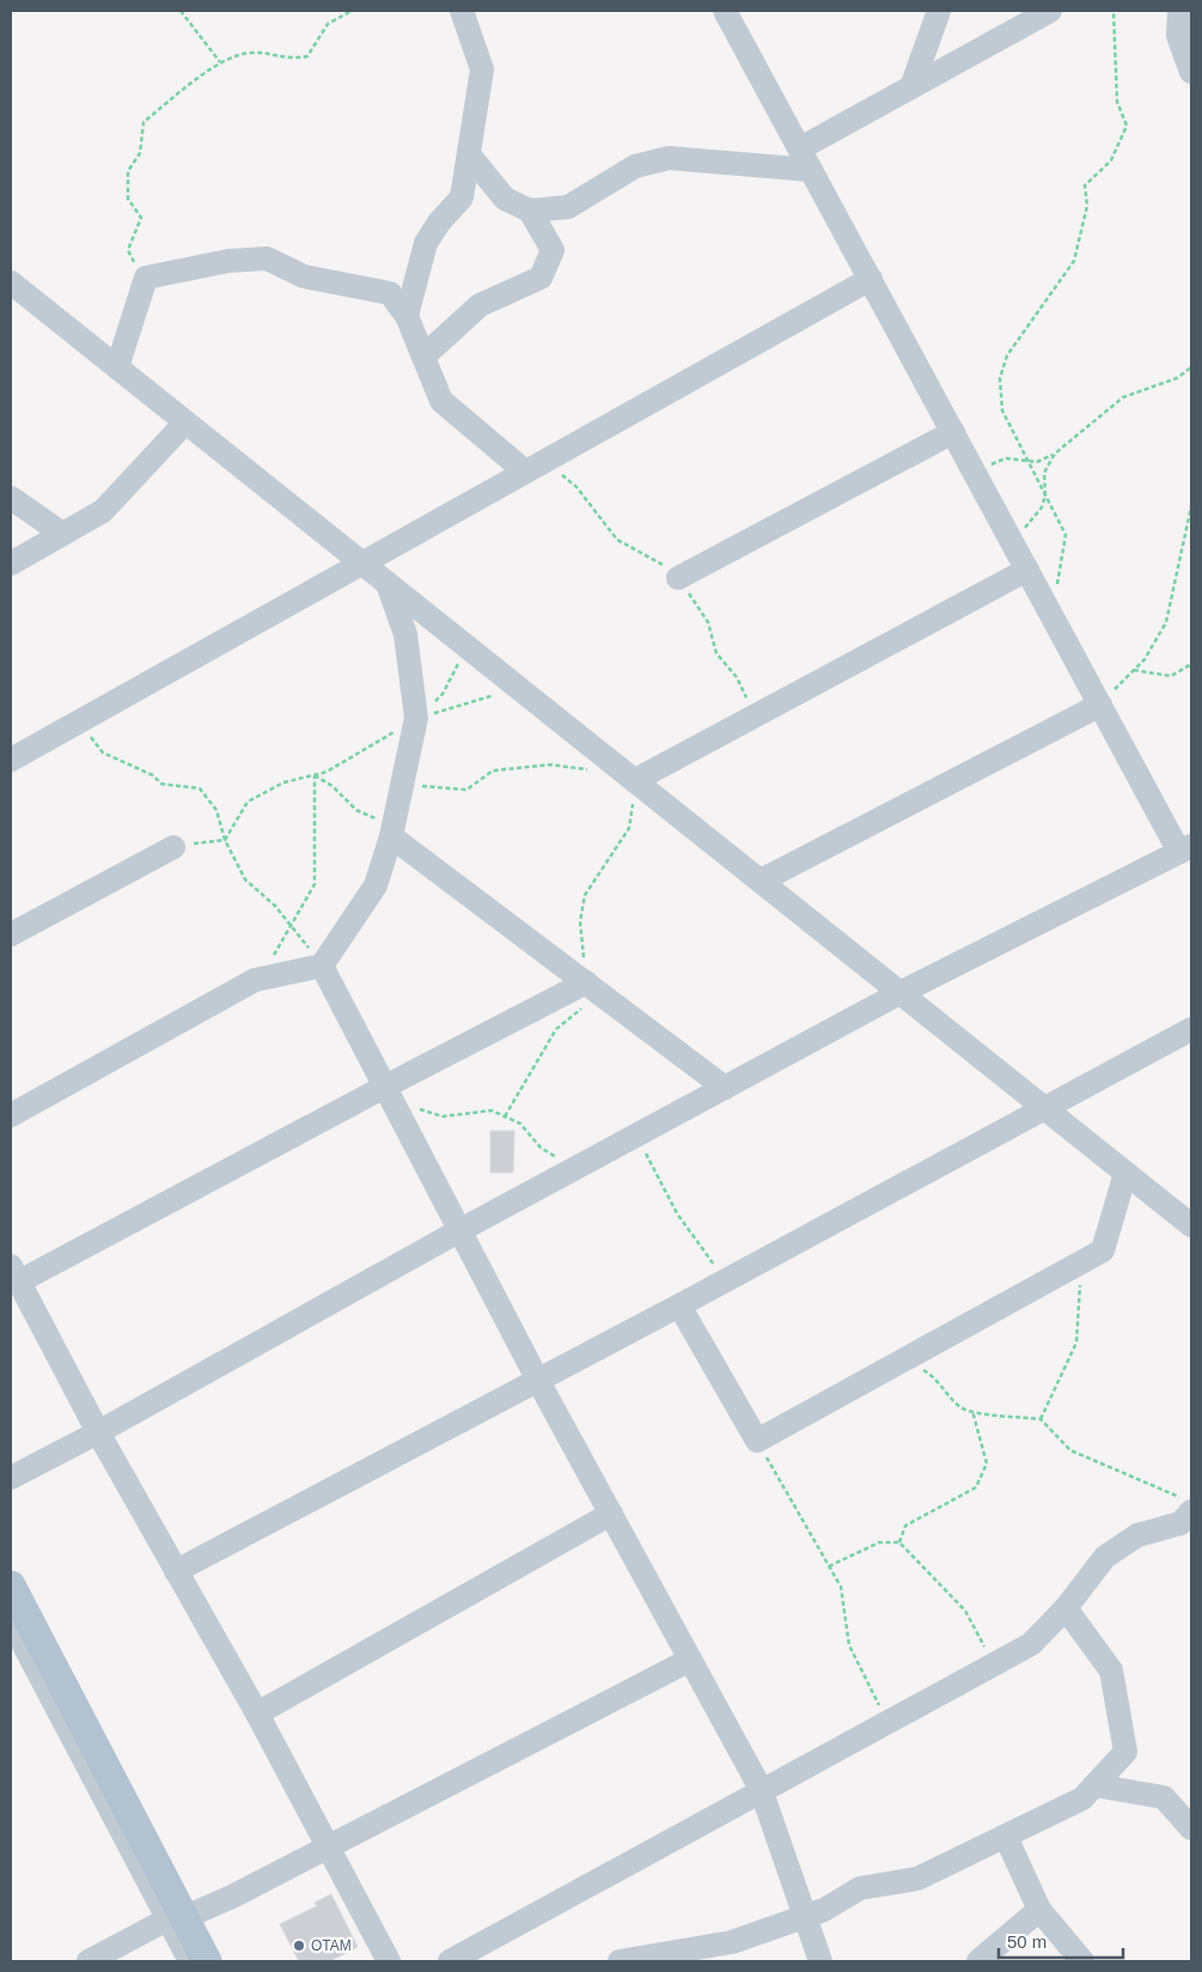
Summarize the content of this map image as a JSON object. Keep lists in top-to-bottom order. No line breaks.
{"places":["OTAM"],"scale_bar":"50 m"}
